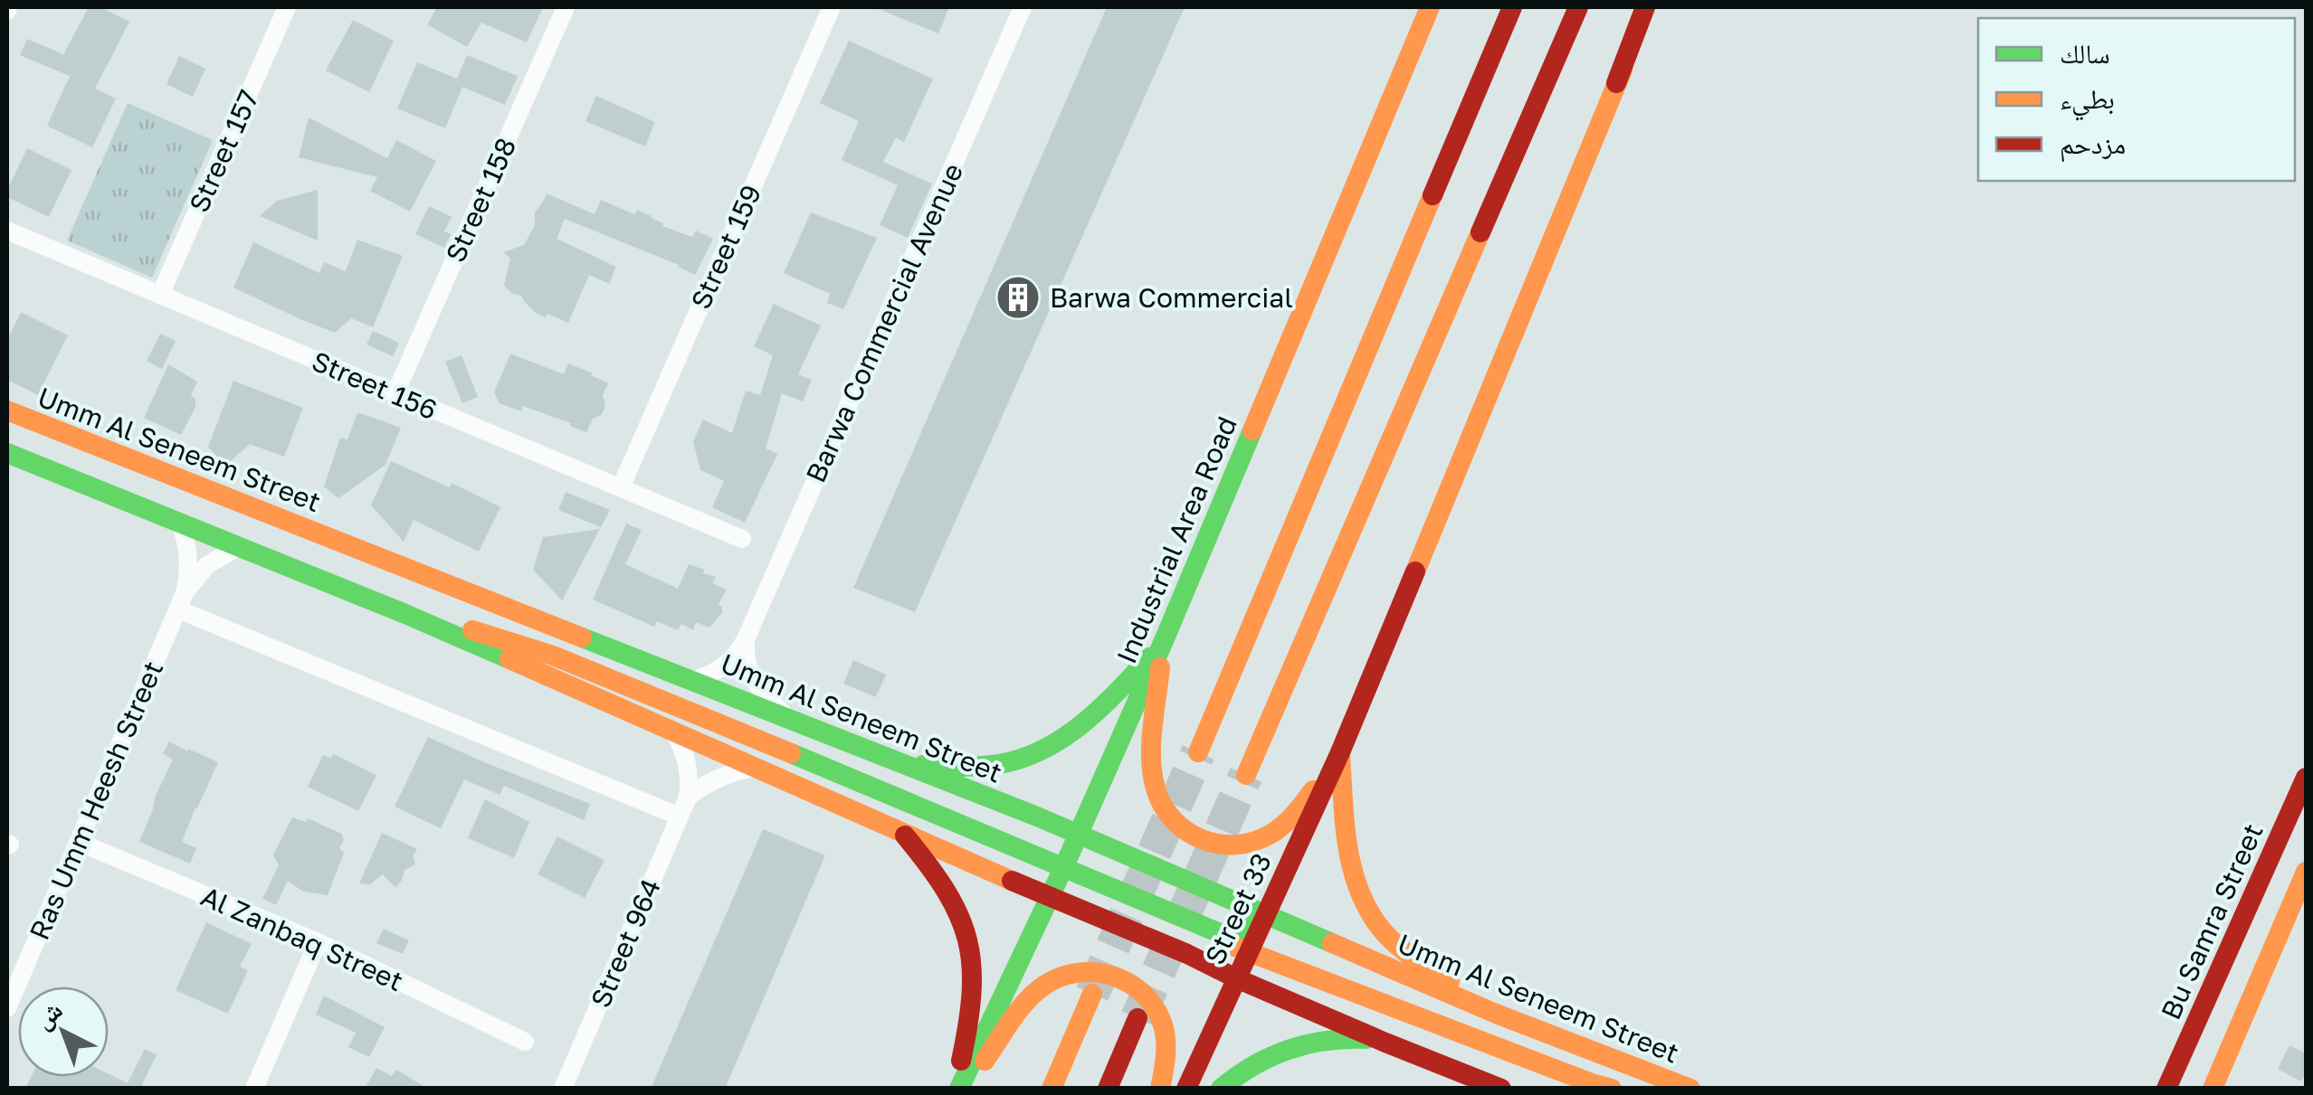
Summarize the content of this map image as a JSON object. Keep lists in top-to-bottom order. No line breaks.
{"streets":{"main road":["Umm Al Seneem Street","Industrial Area Road","Street 33","Bu Samra Street"],"street":["Street 157","Street 158","Street 159","Barwa Commercial Avenue","Street 156","Ras Umm Heesh Street","Al Zanbaq Street","Street 964"]},"crossings":[["Street 157","Street 156"],["Street 158","Street 156"],["Street 159","Street 156"],["Barwa Commercial Avenue","Umm Al Seneem Street"],["Umm Al Seneem Street","Industrial Area Road"],["Umm Al Seneem Street","Street 33"],["Ras Umm Heesh Street","Al Zanbaq Street"]],"places":{"building":["Barwa Commercial"]},"legend":["سالك","بطيء","مزدحم"],"north":"top left"}
